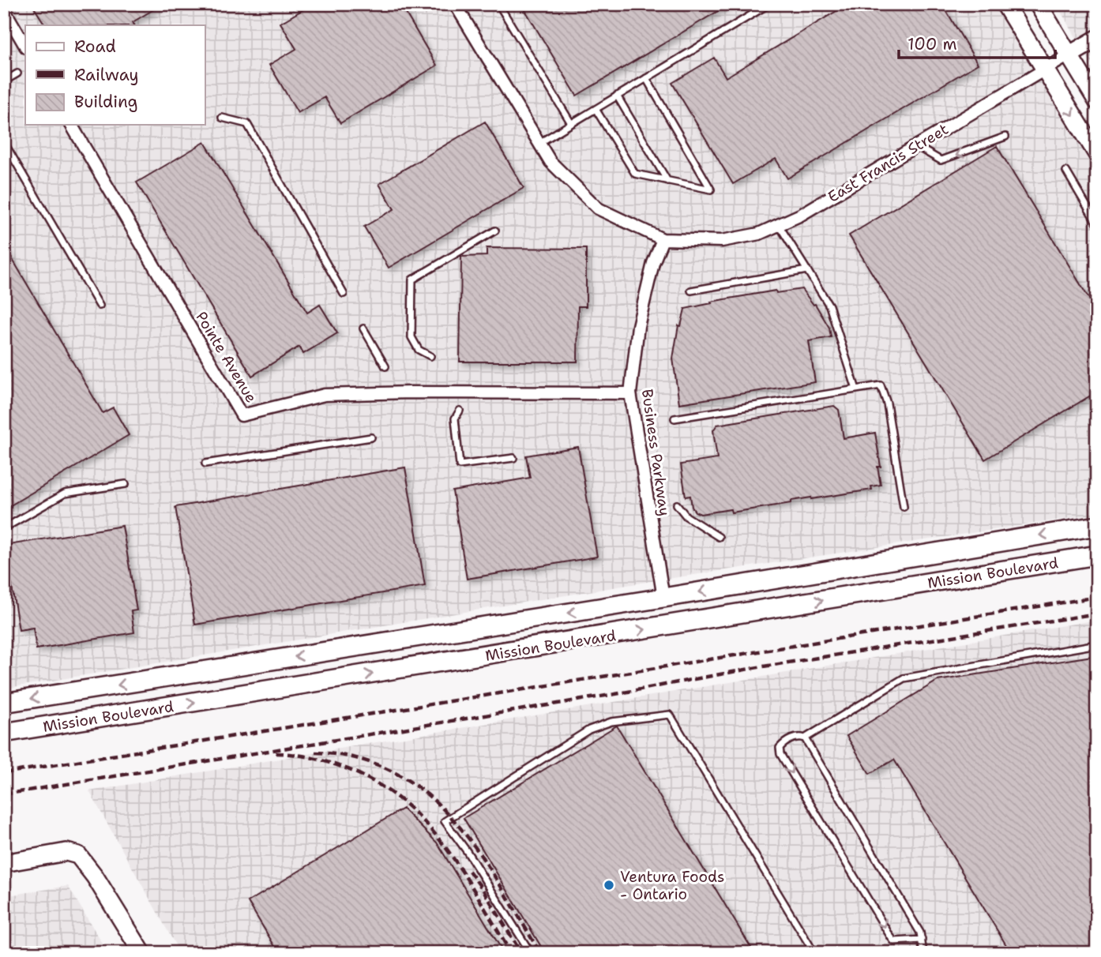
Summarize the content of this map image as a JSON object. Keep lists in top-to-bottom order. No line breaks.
{"streets":{"main road":["East Francis Street","Mission Boulevard"],"street":["Pointe Avenue","Business Parkway"]},"crossings":[["East Francis Street","Business Parkway"],["Pointe Avenue","Business Parkway"],["Business Parkway","Mission Boulevard"]],"places":["Ventura Foods - Ontario"],"legend":["Road","Railway","Building"],"scale_bar":"100 m"}
